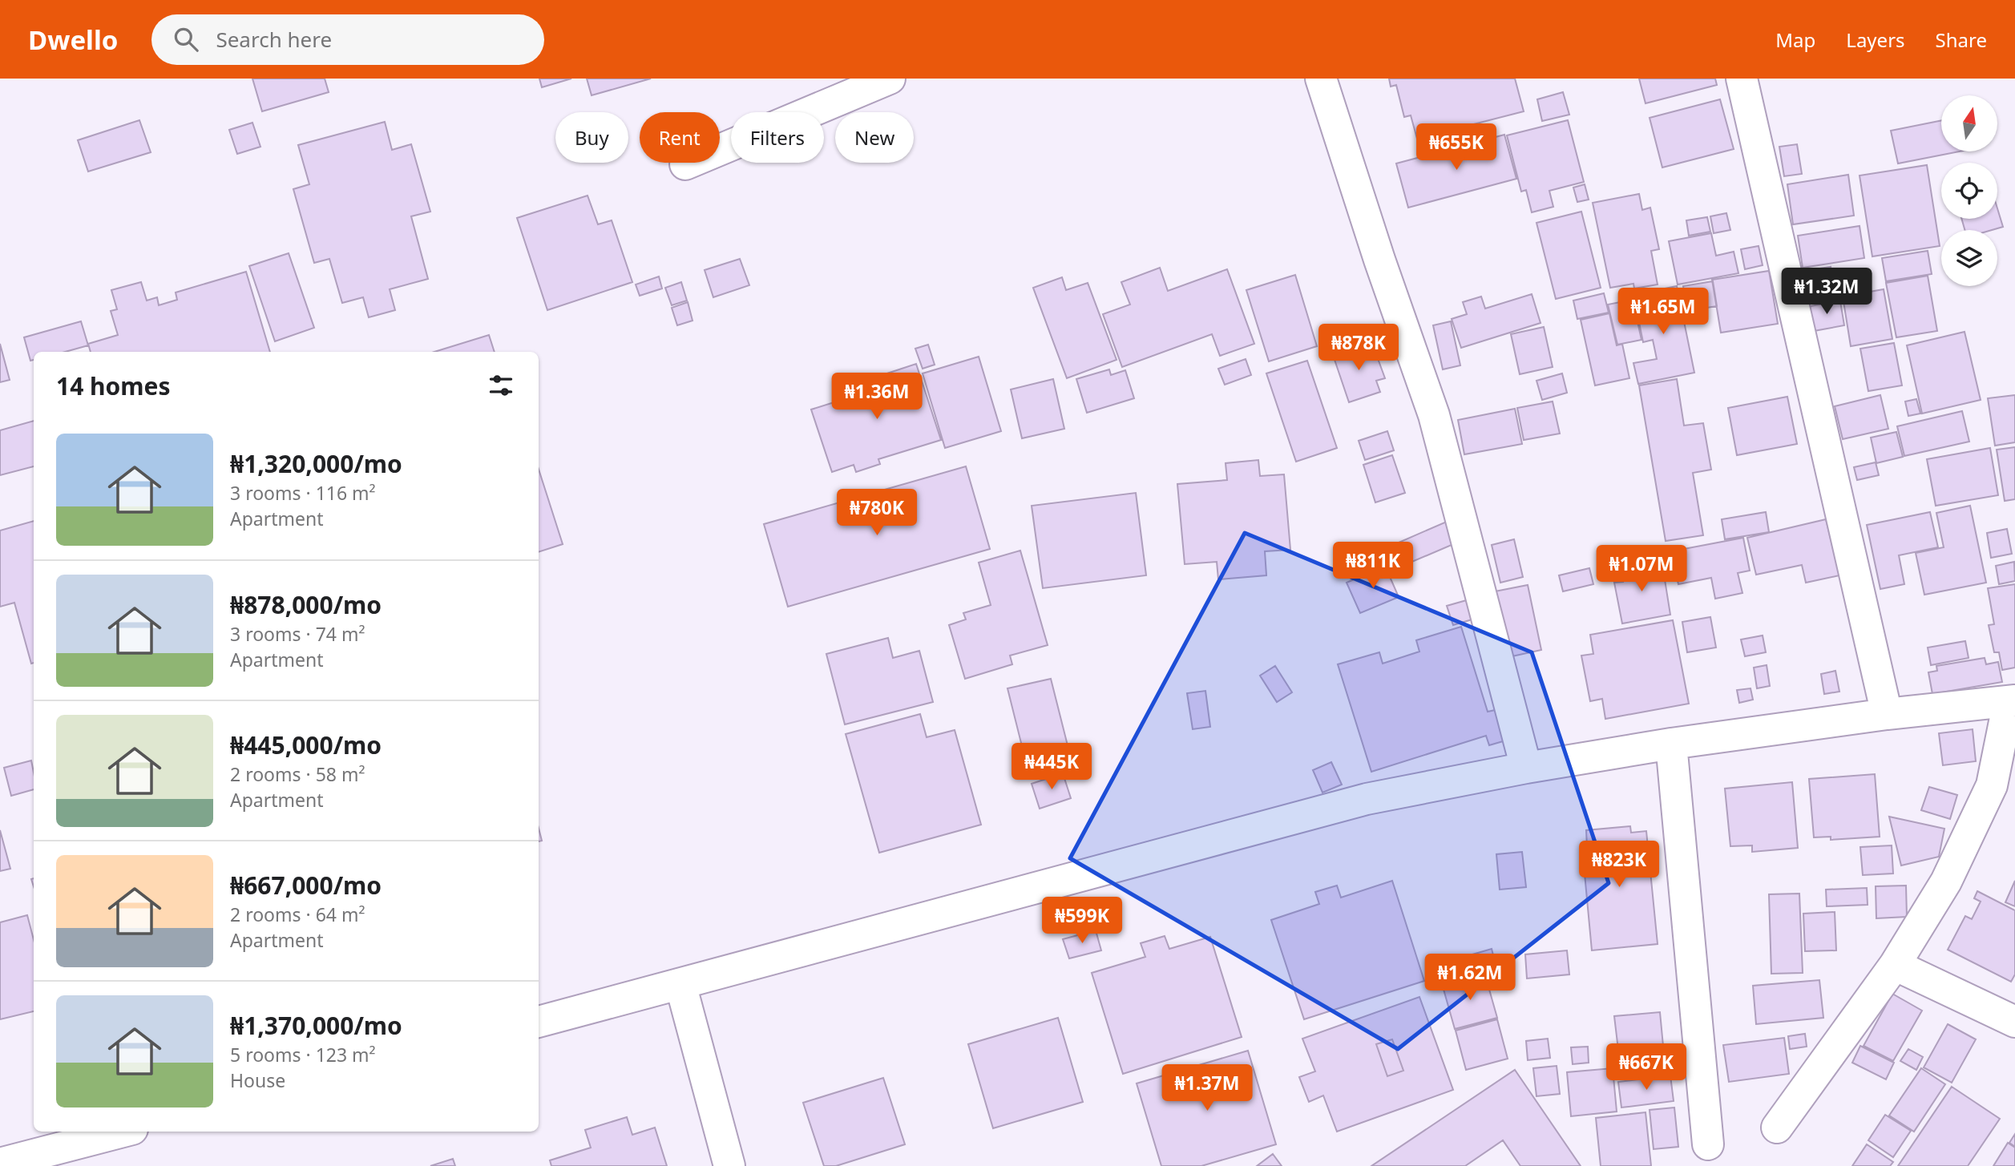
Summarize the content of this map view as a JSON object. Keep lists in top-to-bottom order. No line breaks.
{"north":"top","page":{"header":"Dwello","search":"Search here","nav":["Map","Layers","Share"],"chip":["Buy","Rent","Filters","New"],"price":["₦655K","₦1.32M","₦1.65M","₦878K","₦1.36M","₦780K","₦811K","₦1.07M","₦445K","₦823K","₦599K","₦1.62M","₦667K","₦1.37M"],"heading":"14 homes","list":[{"name":"₦1,320,000/mo","note":"3 rooms · 116 m² · Apartment"},{"name":"₦878,000/mo","note":"3 rooms · 74 m² · Apartment"},{"name":"₦445,000/mo","note":"2 rooms · 58 m² · Apartment"},{"name":"₦667,000/mo","note":"2 rooms · 64 m² · Apartment"},{"name":"₦1,370,000/mo","note":"5 rooms · 123 m² · House"}]}}
